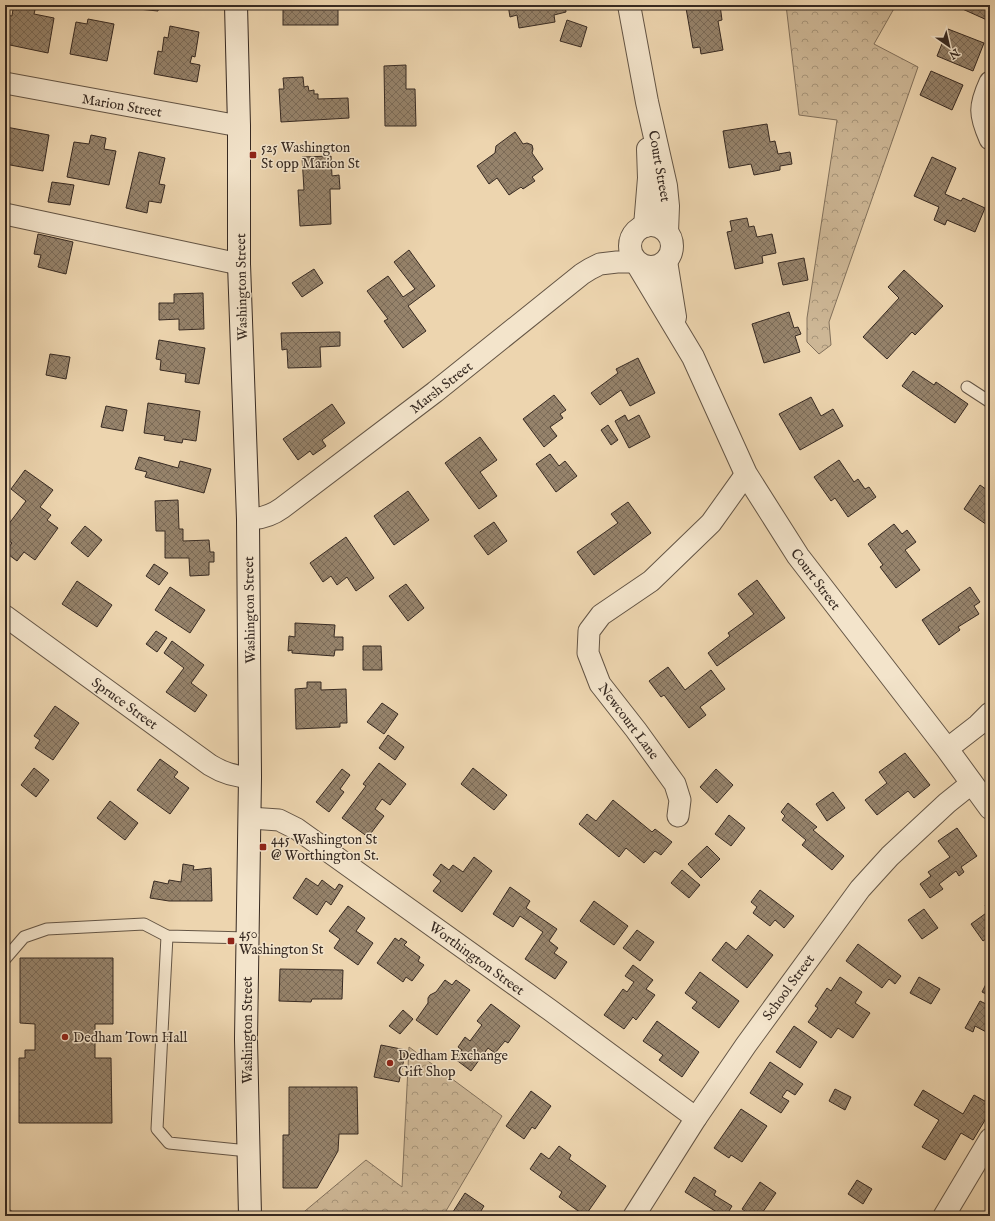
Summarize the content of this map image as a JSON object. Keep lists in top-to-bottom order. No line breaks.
{"streets":{"street":["Marion Street","Court Street","Washington Street","Marsh Street","Spruce Street","Newcourt Lane","Worthington Street","School Street"]},"crossings":[["Marion Street","Washington Street"],["Court Street","Marsh Street"],["Court Street","Newcourt Lane"],["Court Street","School Street"],["Washington Street","Marsh Street"],["Washington Street","Spruce Street"],["Washington Street","Worthington Street"],["Worthington Street","School Street"]],"places":{"transit":["525 Washington St opp Marion St","445 Washington St @ Worthington St.","450 Washington St"],"other":["Dedham Town Hall","Dedham Exchange Gift Shop"]},"north":"bottom right"}
